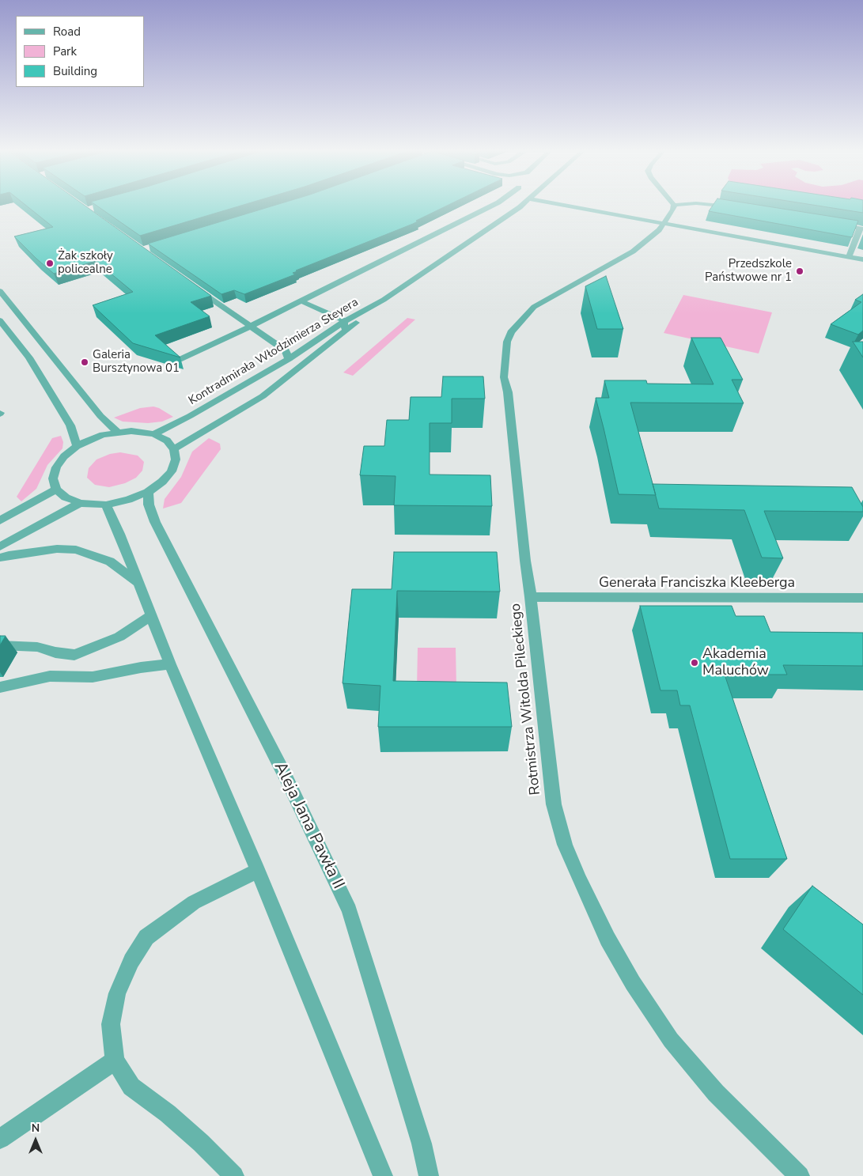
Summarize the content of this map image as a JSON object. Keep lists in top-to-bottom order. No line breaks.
{"streets":{"street":["Kontradmirała Włodzimierza Steyera","Generała Franciszka Kleeberga","Rotmistrza Witolda Pileckiego","Aleja Jana Pawła II"]},"crossings":[["Kontradmirała Włodzimierza Steyera","Aleja Jana Pawła II"],["Generała Franciszka Kleeberga","Rotmistrza Witolda Pileckiego"]],"places":["Żak szkoły policealne","Przedszkole Państwowe nr 1","Galeria Bursztynowa 01","Akademia Maluchów"],"legend":["Road","Park","Building"],"north":"top"}
